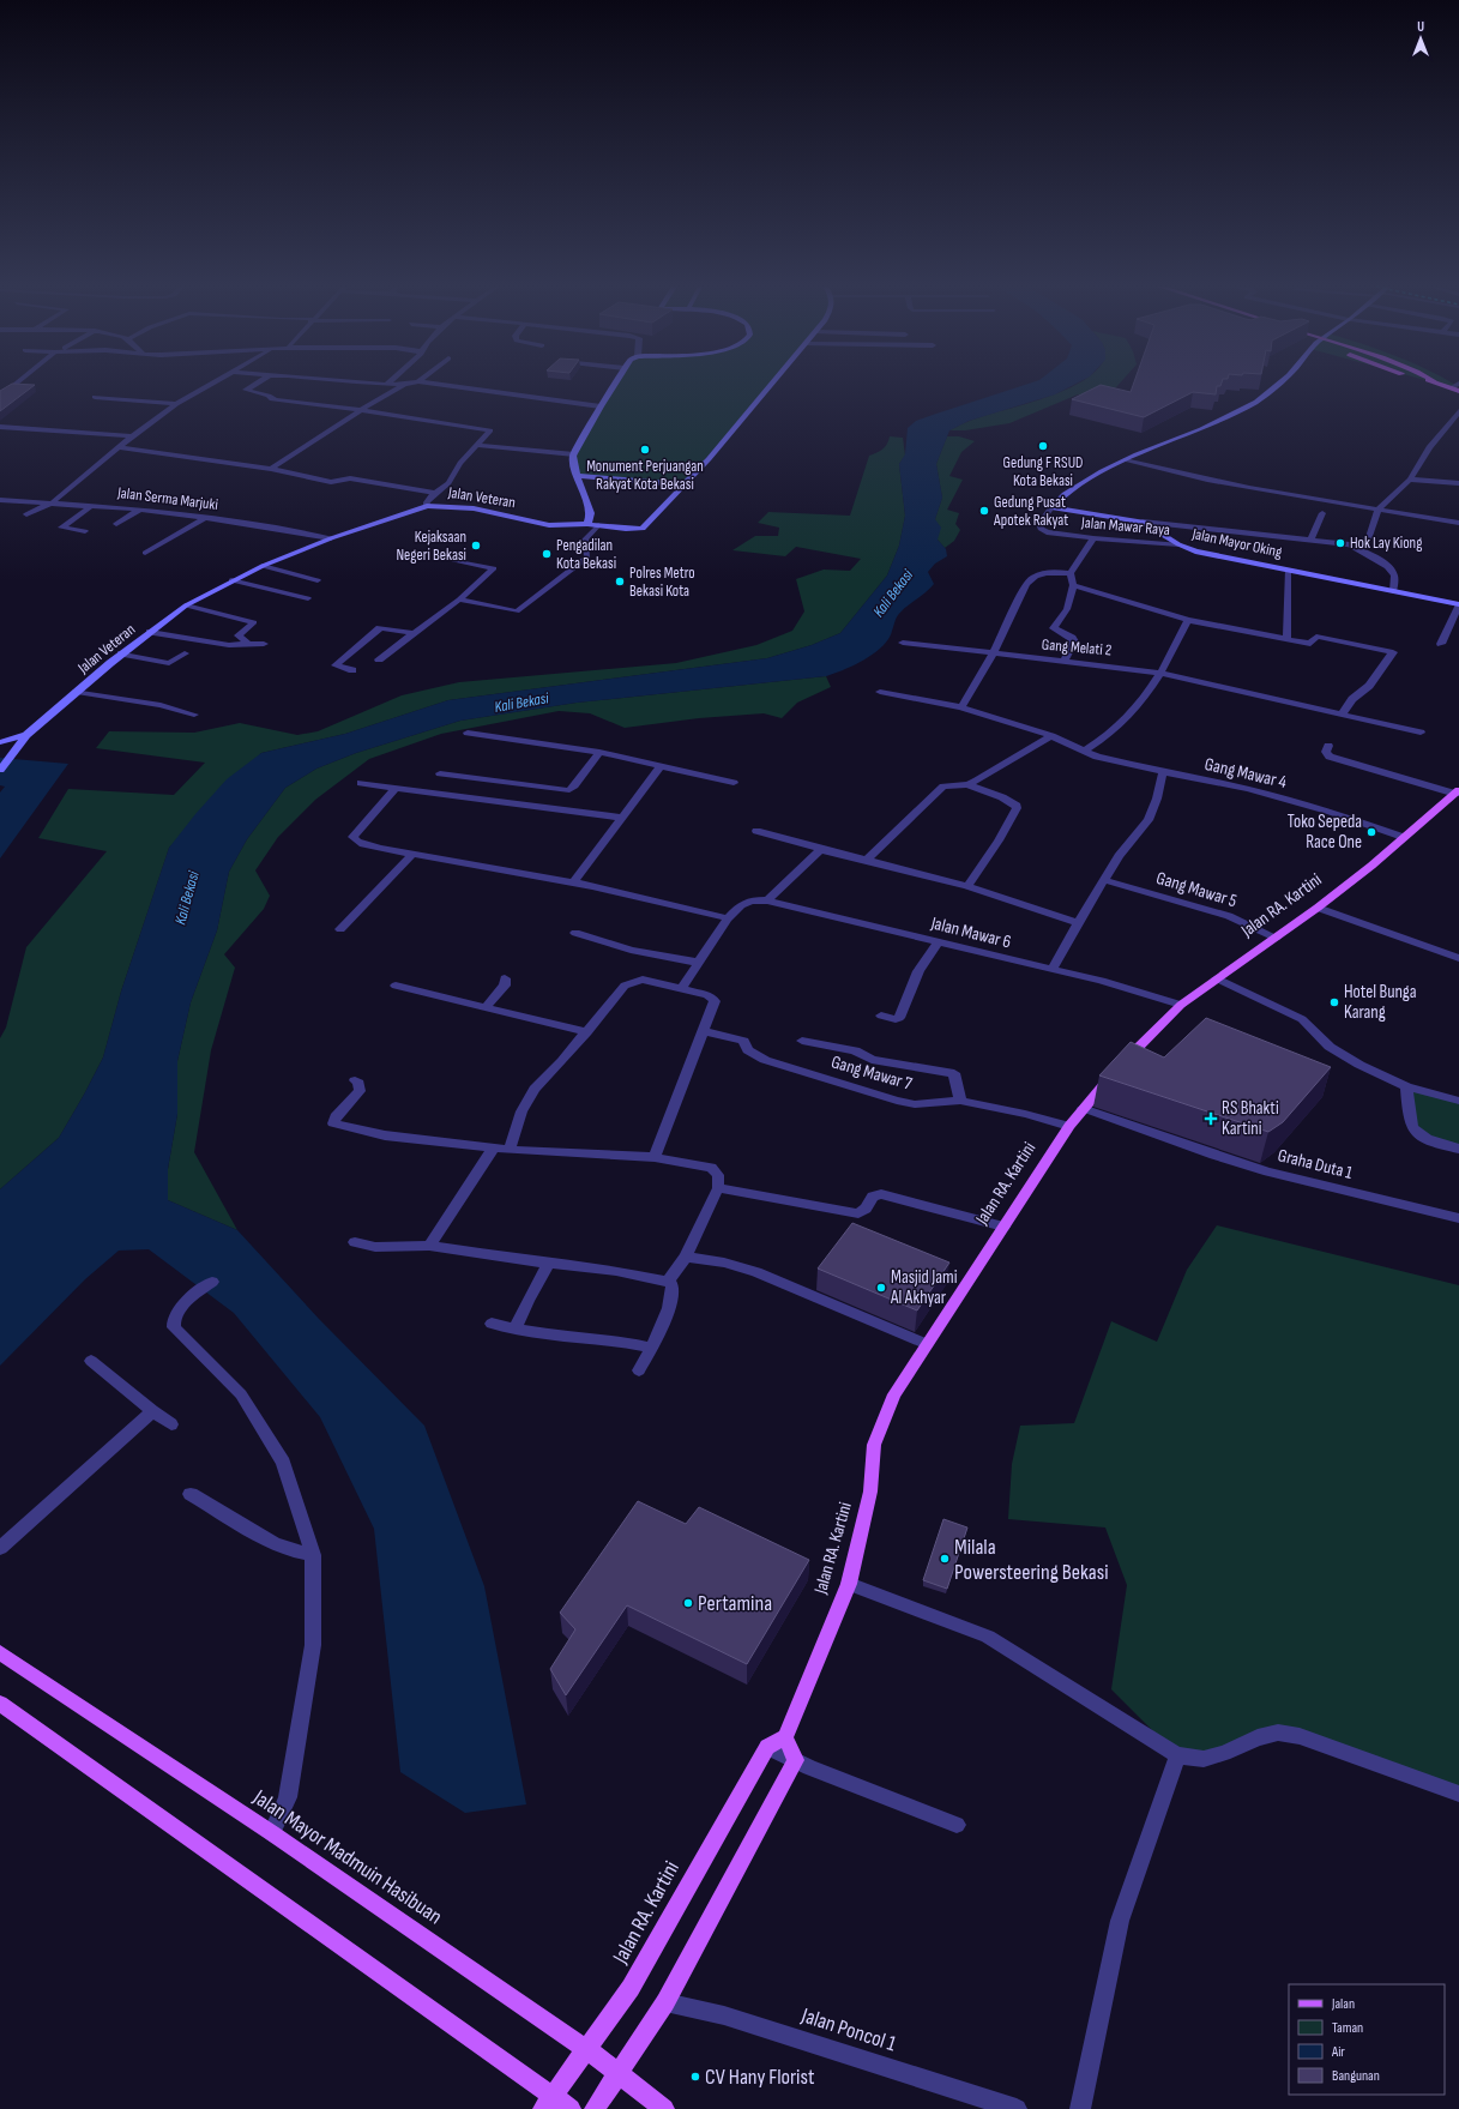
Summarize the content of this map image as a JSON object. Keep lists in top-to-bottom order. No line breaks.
{"streets":{"main road":["Jalan RA. Kartini","Jalan Mayor Madmuin Hasibuan"],"street":["Jalan Veteran","Jalan Serma Marjuki","Jalan Mawar Raya","Jalan Mayor Oking","Gang Melati 2","Gang Mawar 4","Gang Mawar 5","Jalan Mawar 6","Gang Mawar 7","Graha Duta 1","Jalan Poncol 1"]},"crossings":[["Jalan Veteran","Jalan Serma Marjuki"],["Jalan Mawar Raya","Jalan Mayor Oking"],["Gang Mawar 4","Jalan RA. Kartini"],["Gang Mawar 5","Jalan RA. Kartini"],["Jalan RA. Kartini","Jalan Mawar 6"],["Jalan RA. Kartini","Gang Mawar 7"],["Jalan RA. Kartini","Graha Duta 1"],["Jalan RA. Kartini","Jalan Mayor Madmuin Hasibuan"]],"water":["Kali Bekasi"],"places":{"other":["Gedung F RSUD Kota Bekasi","Monument Perjuangan Rakyat Kota Bekasi","Gedung Pusat Apotek Rakyat","Hok Lay Kiong","Kejaksaan Negeri Bekasi","Pengadilan Kota Bekasi","Polres Metro Bekasi Kota","Toko Sepeda Race One","Hotel Bunga Karang","Masjid Jami Al Akhyar","Milala Powersteering Bekasi","Pertamina","CV Hany Florist"],"health":["RS Bhakti Kartini"]},"legend":["Jalan","Taman","Air","Bangunan"],"north":"top"}
